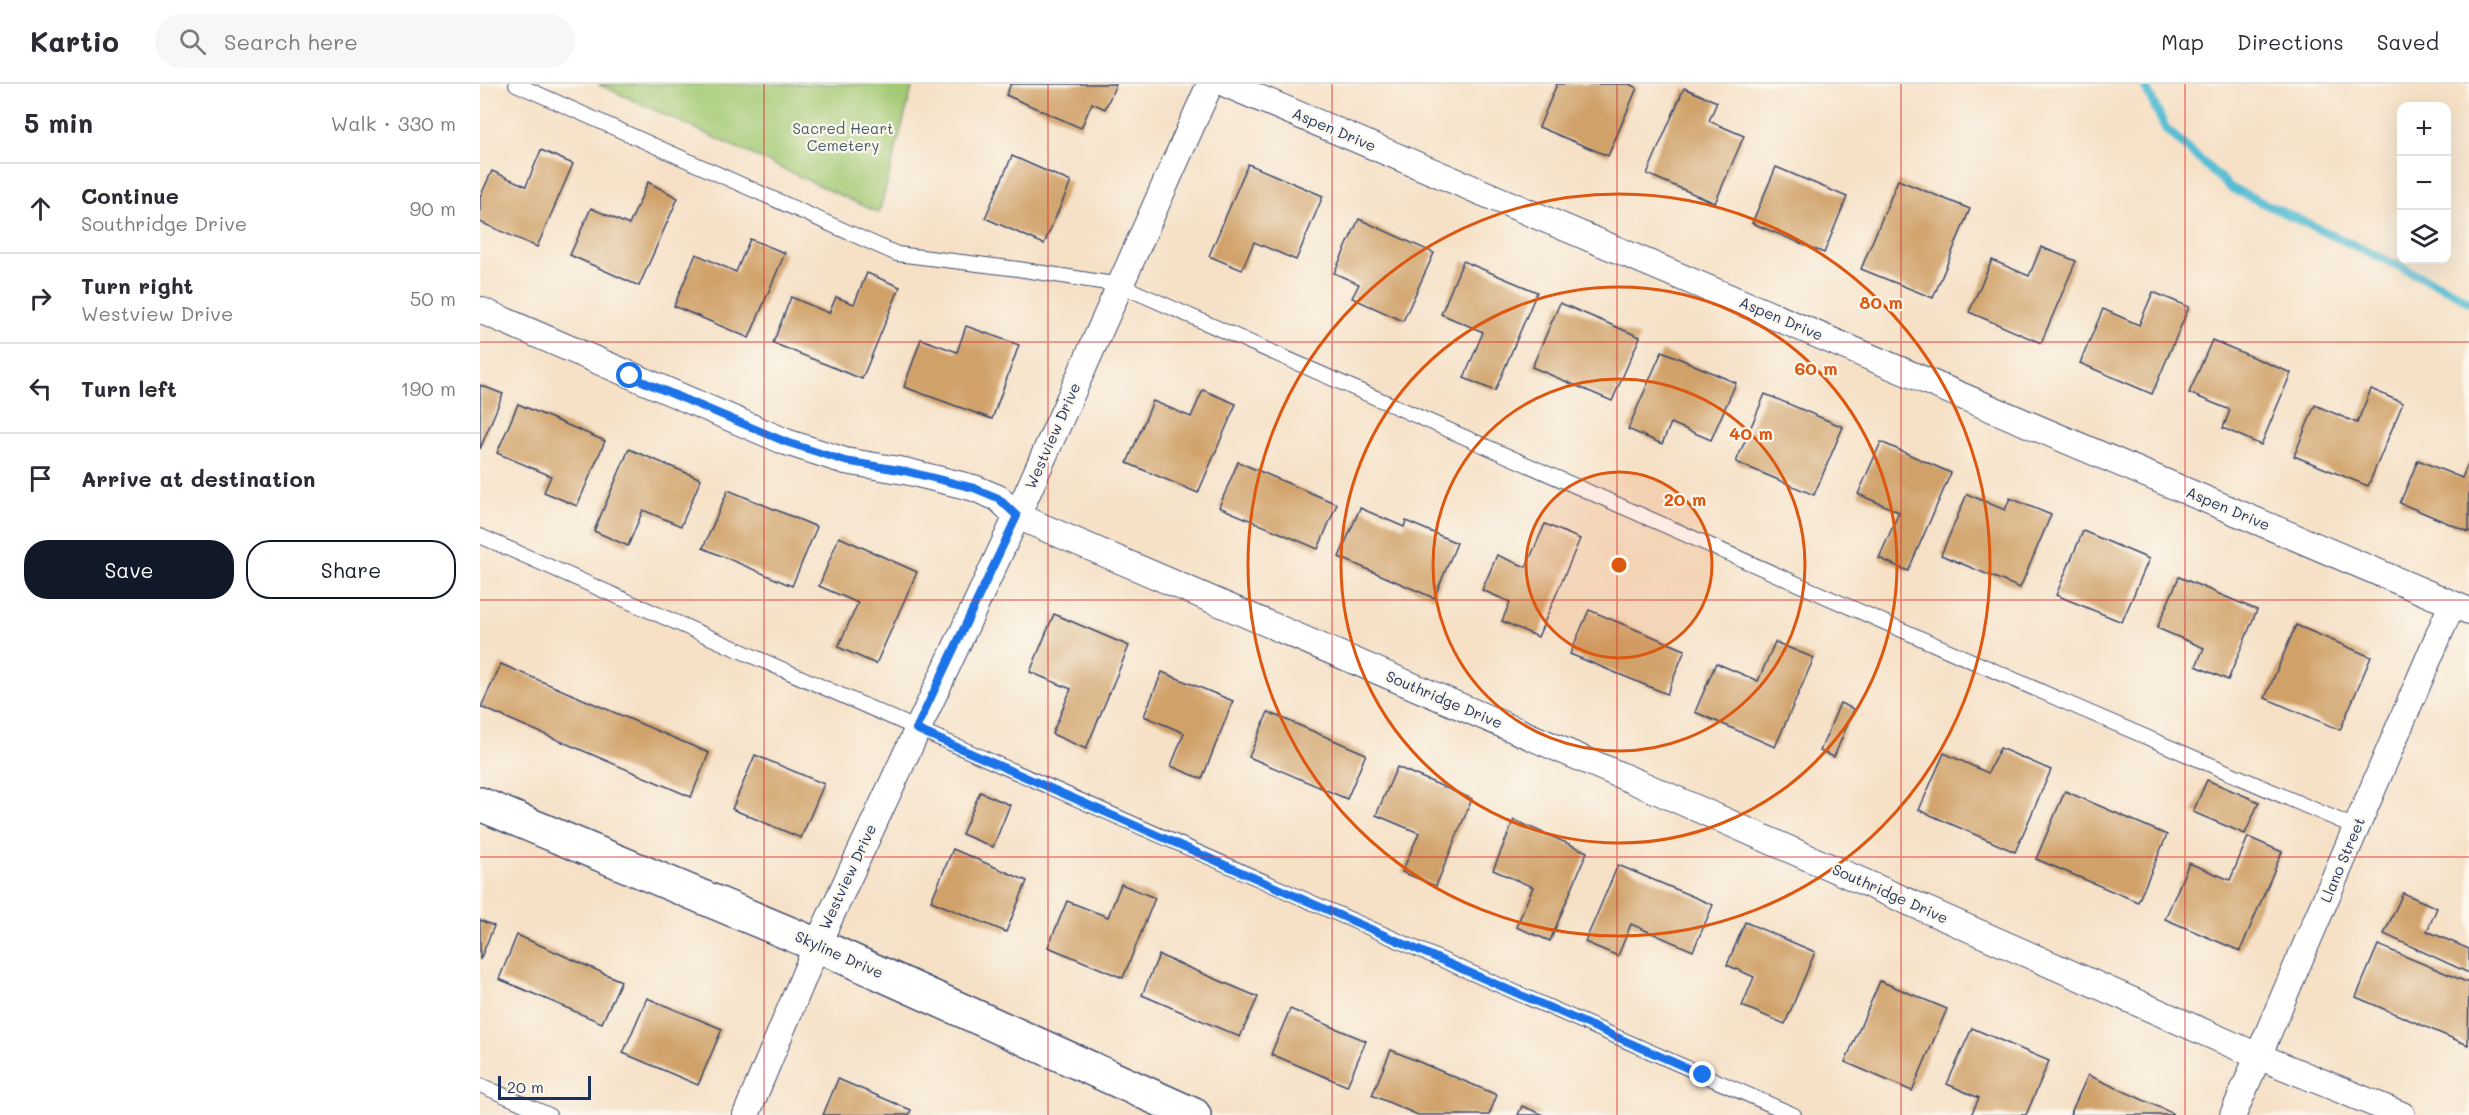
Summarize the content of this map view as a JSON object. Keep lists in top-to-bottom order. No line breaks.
{"streets":{"street":["Aspen Drive","Westview Drive","Southridge Drive","Llano Street","Skyline Drive"]},"crossings":[["Aspen Drive","Llano Street"],["Westview Drive","Southridge Drive"],["Westview Drive","Skyline Drive"],["Southridge Drive","Llano Street"]],"parks":["Sacred Heart Cemetery"],"scale_bar":"20 m","page":{"header":"Kartio","search":"Search here","nav":["Map","Directions","Saved"],"heading":["5 min","Walk · 330 m"],"map_buttons":["+","−"],"list":[["Continue","Southridge Drive","90 m"],["Turn right","Westview Drive","50 m"],["Turn left","190 m"],"Arrive at destination"],"buttons":["Save","Share"],"scale":"20 m"},"rings":["80 m","60 m","40 m","20 m"]}
